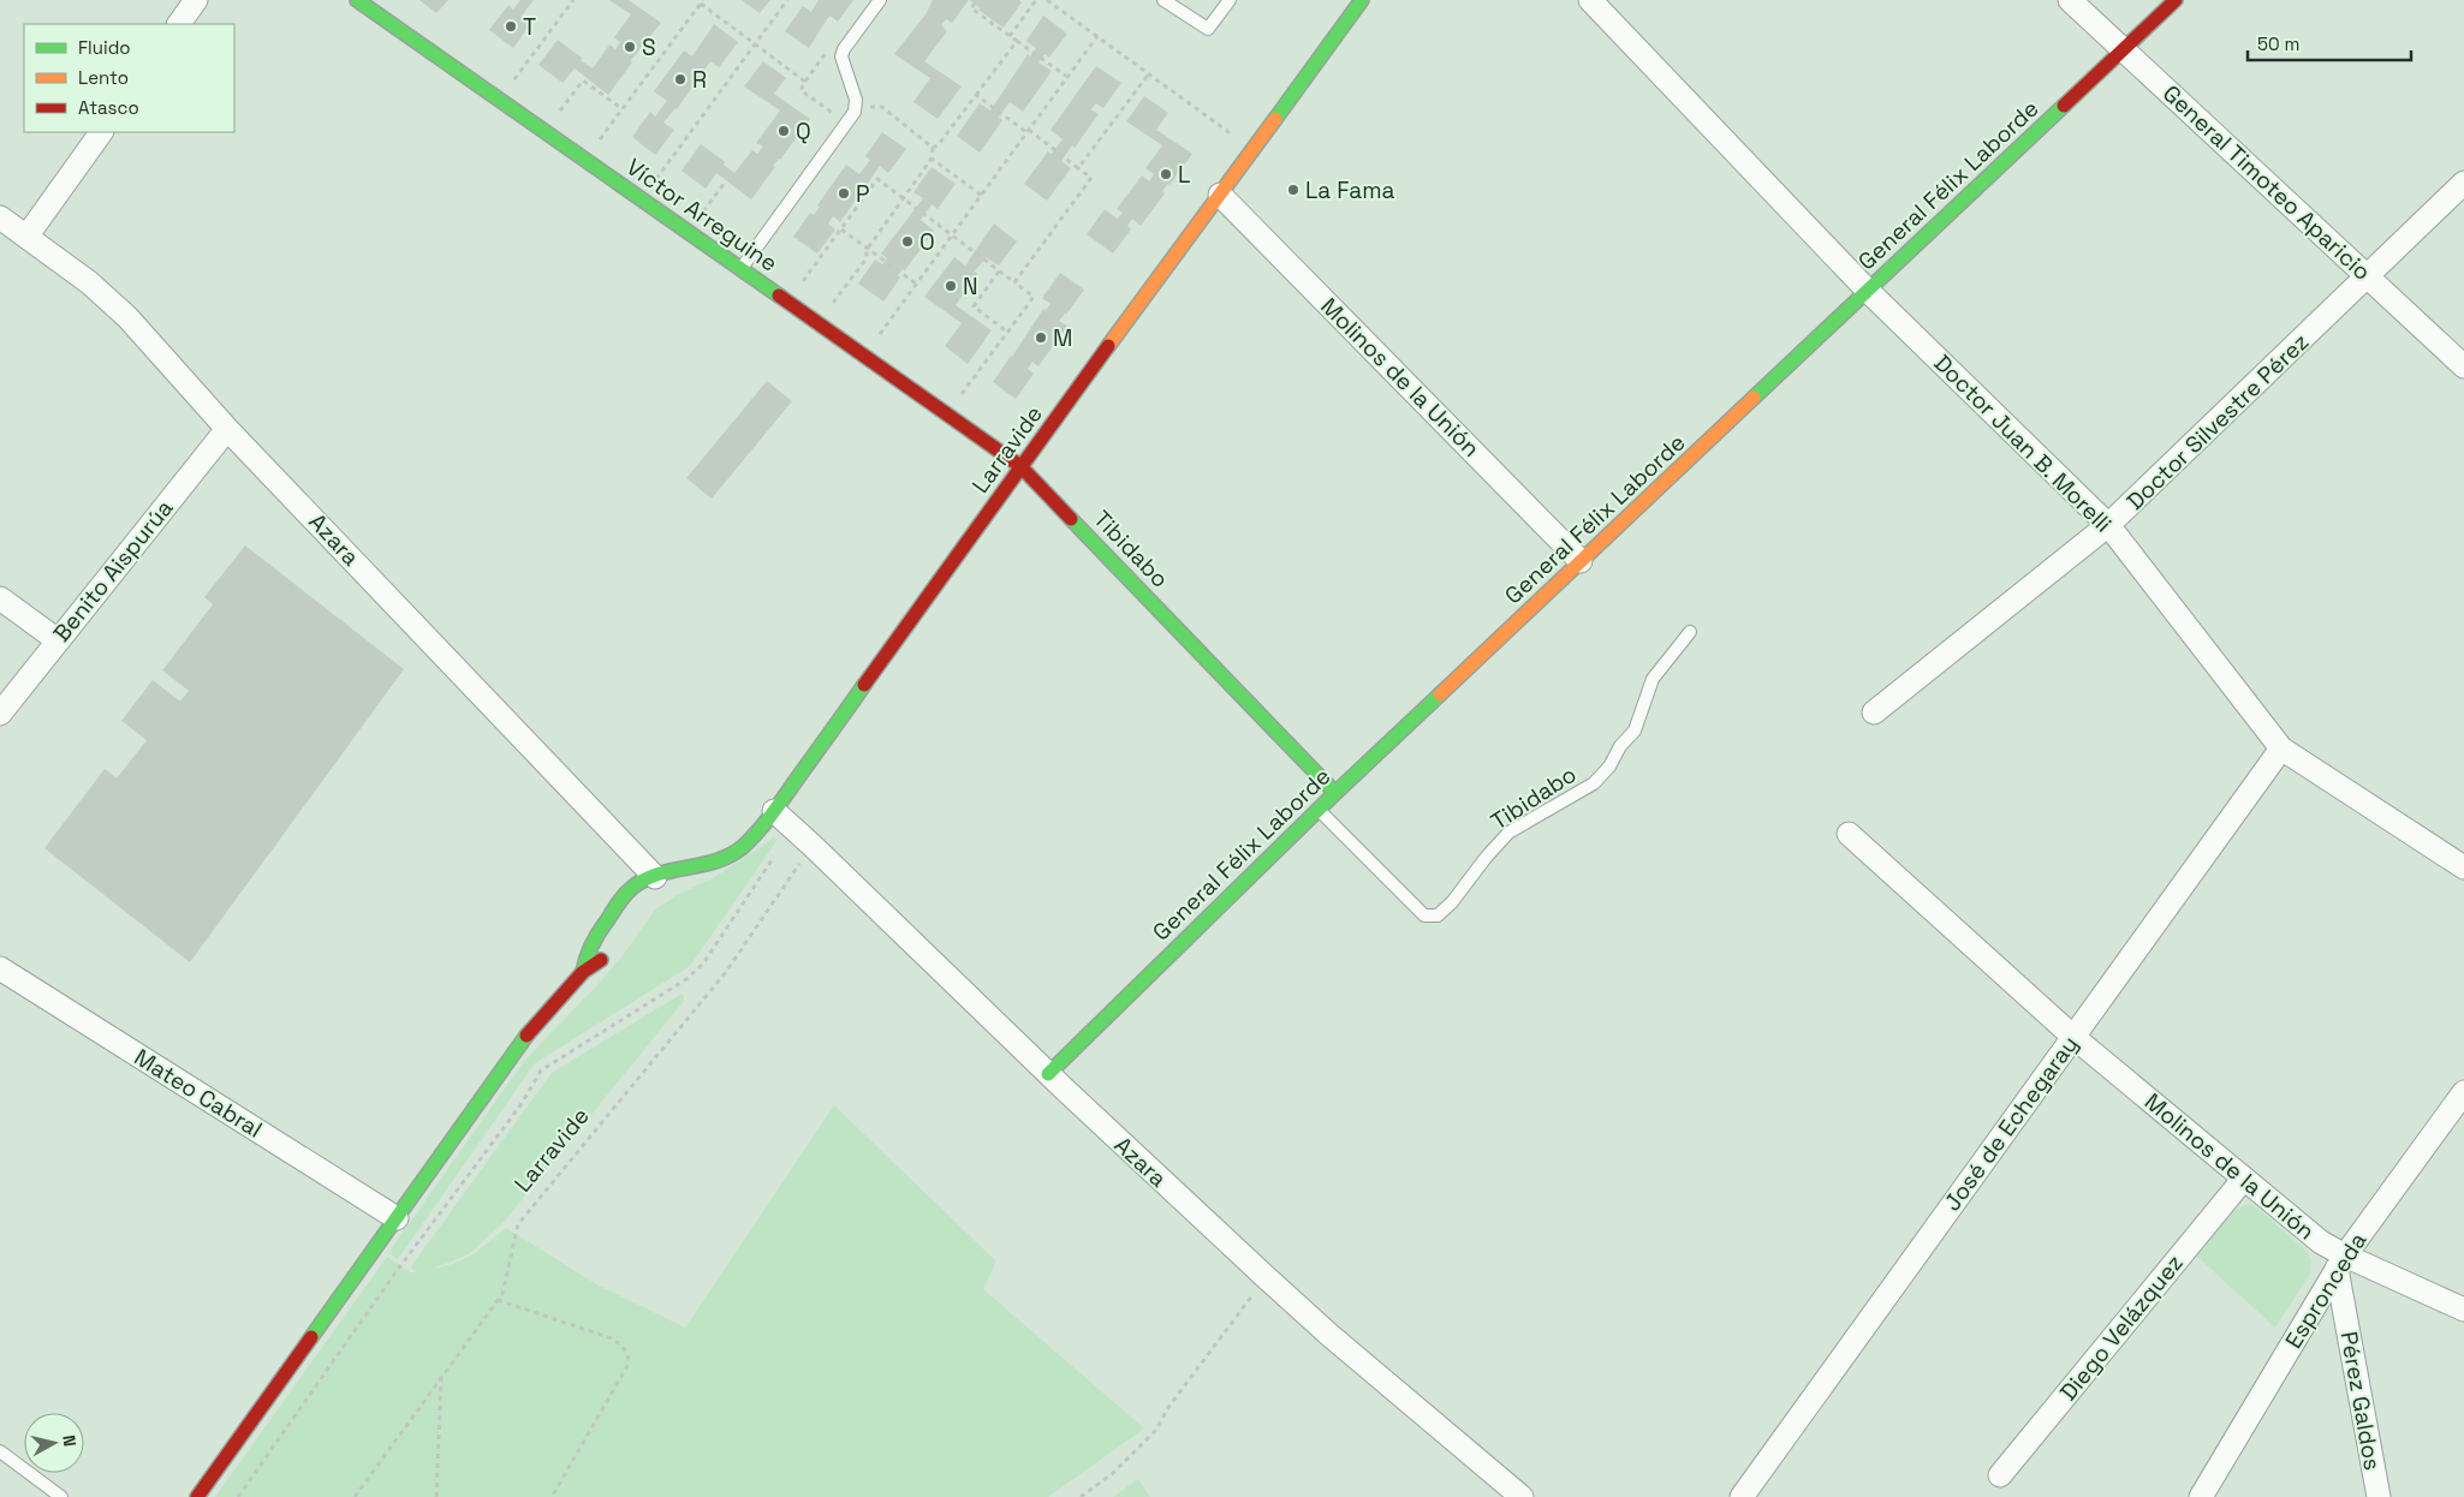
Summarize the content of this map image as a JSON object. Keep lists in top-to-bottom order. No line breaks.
{"streets":{"street":["General Timoteo Aparicio","General Félix Laborde","Víctor Arreguine","Molinos de la Unión","Doctor Silvestre Pérez","Doctor Juan B. Morelli","Larravide","Azara","Tibidabo","Benito Aispurúa","Mateo Cabral","José de Echegaray","Espronceda","Diego Velázquez","Pérez Galdos"]},"crossings":[["General Timoteo Aparicio","General Félix Laborde"],["General Timoteo Aparicio","Doctor Silvestre Pérez"],["General Félix Laborde","Molinos de la Unión"],["General Félix Laborde","Doctor Juan B. Morelli"],["General Félix Laborde","Azara"],["General Félix Laborde","Tibidabo"],["Víctor Arreguine","Larravide"],["Víctor Arreguine","Tibidabo"],["Molinos de la Unión","Larravide"],["Molinos de la Unión","José de Echegaray"],["Molinos de la Unión","Espronceda"],["Molinos de la Unión","Diego Velázquez"],["Molinos de la Unión","Pérez Galdos"],["Doctor Silvestre Pérez","Doctor Juan B. Morelli"],["Doctor Juan B. Morelli","José de Echegaray"],["Larravide","Azara"],["Larravide","Tibidabo"],["Larravide","Mateo Cabral"],["Azara","Benito Aispurúa"],["Espronceda","Pérez Galdos"]],"places":["T","S","R","Q","L","La Fama","P","O","N","M"],"legend":["Fluido","Lento","Atasco"],"scale_bar":"50 m","north":"right"}
